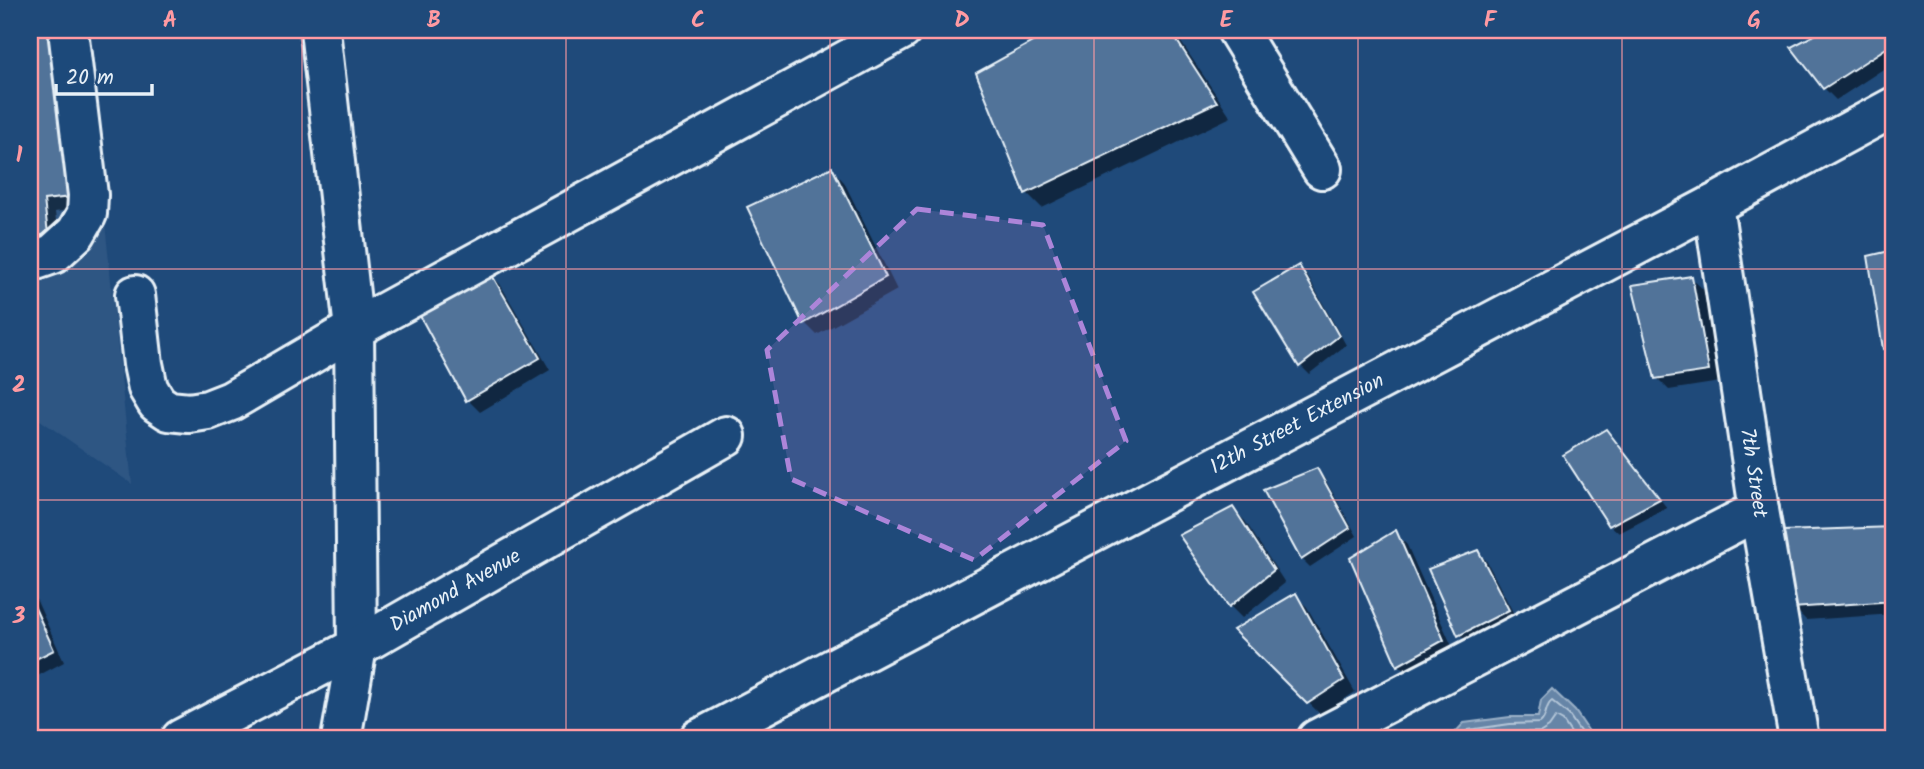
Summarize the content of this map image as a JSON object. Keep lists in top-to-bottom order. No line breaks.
{"streets":{"street":["12th Street Extension","7th Street","Diamond Avenue"]},"crossings":[["12th Street Extension","7th Street"]],"scale_bar":"20 m","grid":{"columns":["A","B","C","D","E","F","G"],"rows":["1","2","3"]}}
